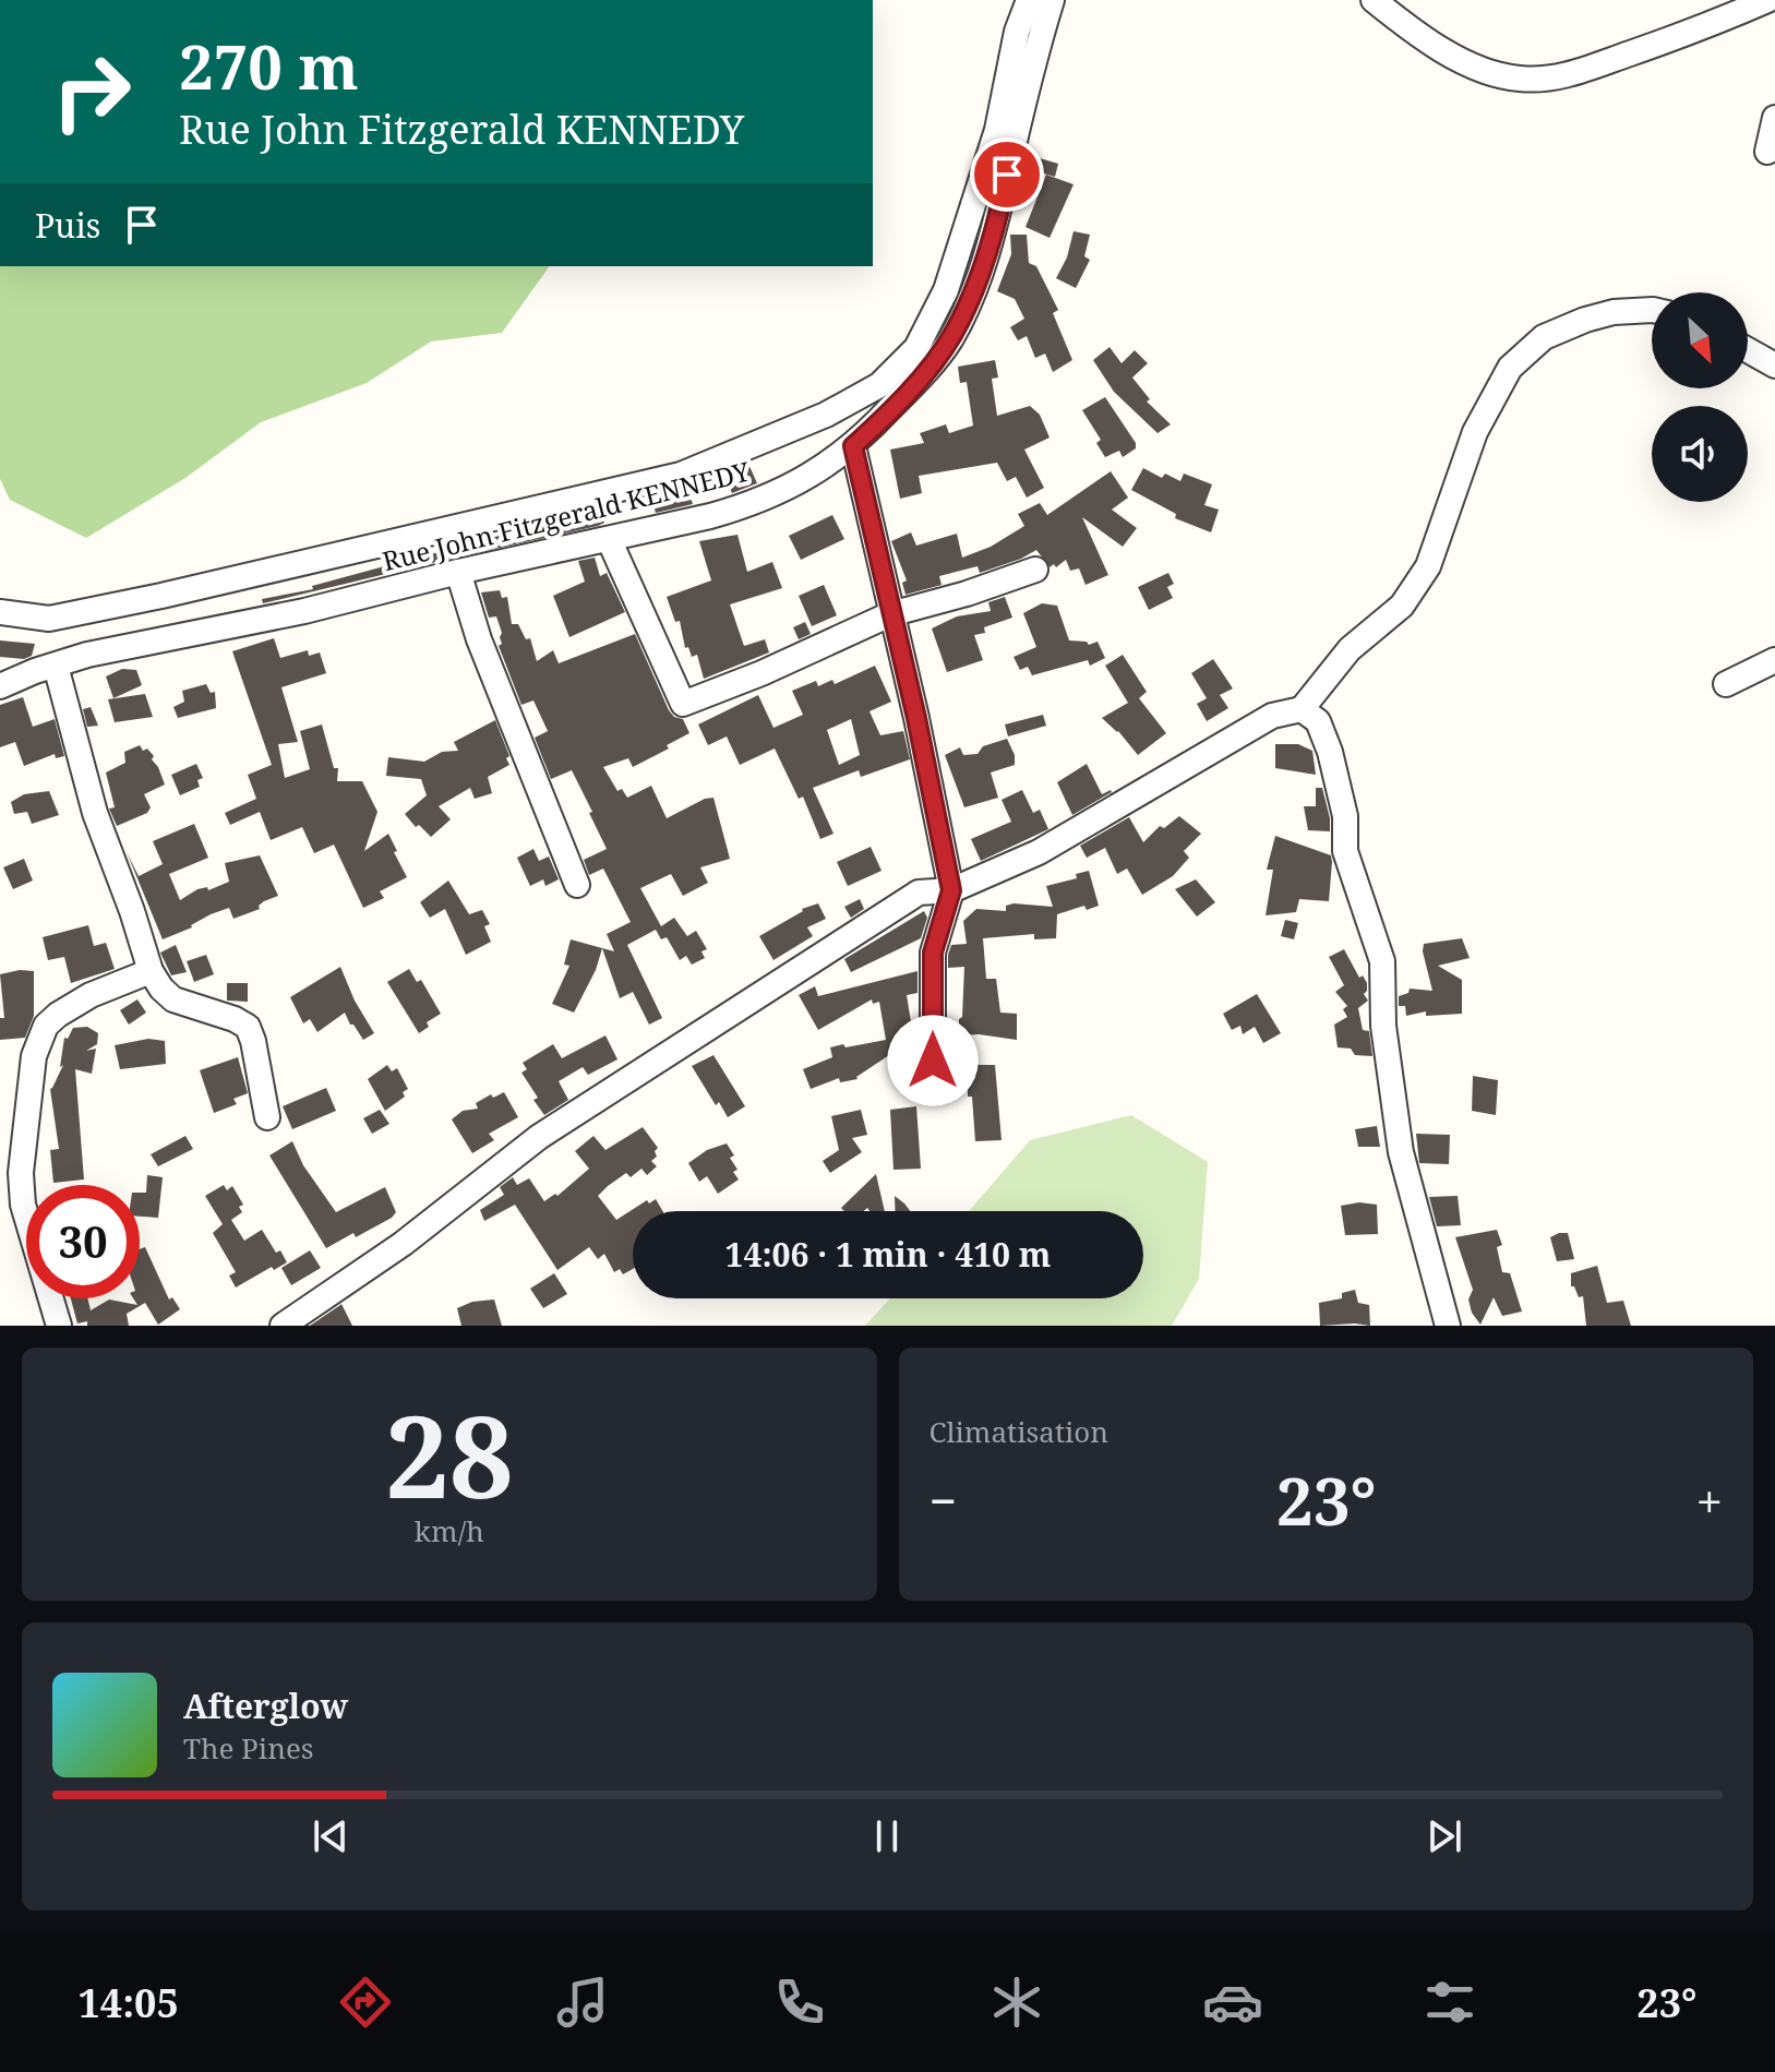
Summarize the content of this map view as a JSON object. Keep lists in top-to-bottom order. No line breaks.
{"streets":{"street":["Rue John Fitzgerald KENNEDY"]},"north":"bottom right","page":{"turn":["270 m","Rue John Fitzgerald KENNEDY"],"then":"Puis","limit":"30","trip":"14:06 · 1 min · 410 m","tile":[["28","km/h"],"Climatisation"],"heat":["−","23°","+"],"song":["Afterglow","The Pines"],"tabs":["14:05","23°"]}}
